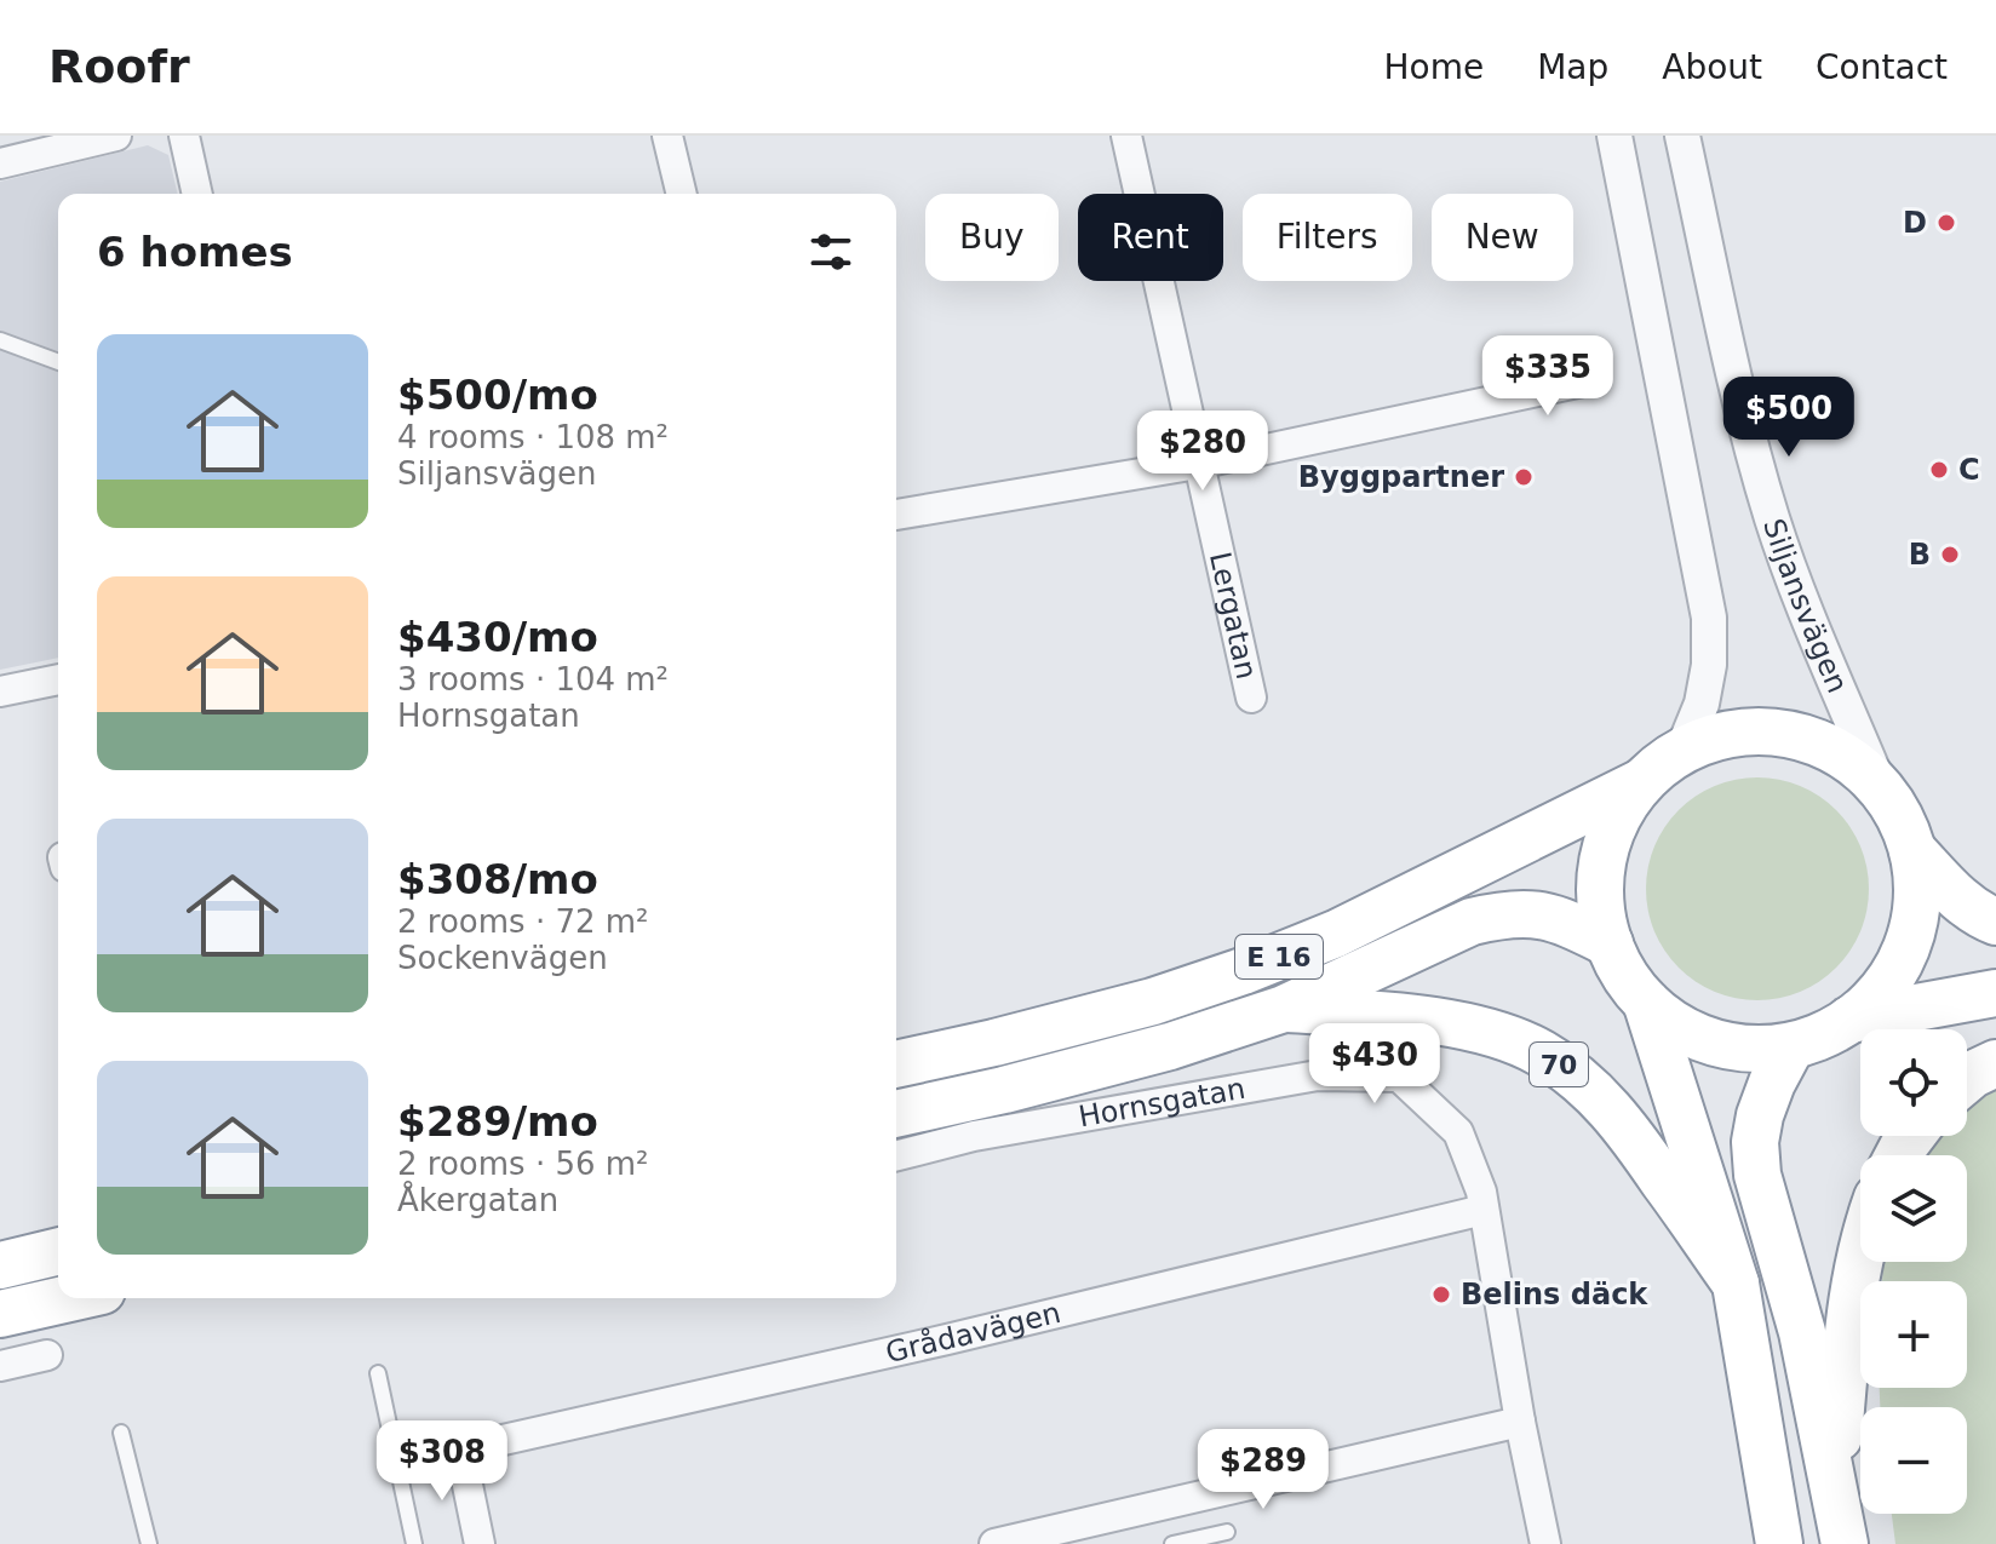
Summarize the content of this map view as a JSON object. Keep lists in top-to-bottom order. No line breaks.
{"streets":{"highway":["E 16","70"],"street":["Siljansvägen","Lergatan","Hornsgatan","Grådavägen"]},"crossings":[["Siljansvägen","E 16"],["Siljansvägen","70"],["E 16","70"],["Hornsgatan","Grådavägen"]],"places":["D","C","Byggpartner","B","Belins däck"],"page":{"header":"Roofr","nav":["Home","Map","About","Contact"],"chip":["Buy","Rent","Filters","New"],"heading":"6 homes","list":[{"name":"$500/mo","note":"4 rooms · 108 m² · Siljansvägen"},{"name":"$430/mo","note":"3 rooms · 104 m² · Hornsgatan"},{"name":"$308/mo","note":"2 rooms · 72 m² · Sockenvägen"},{"name":"$289/mo","note":"2 rooms · 56 m² · Åkergatan"}],"price":["$335","$500","$280","$430","$308","$289"],"map_buttons":["+","−"]}}
